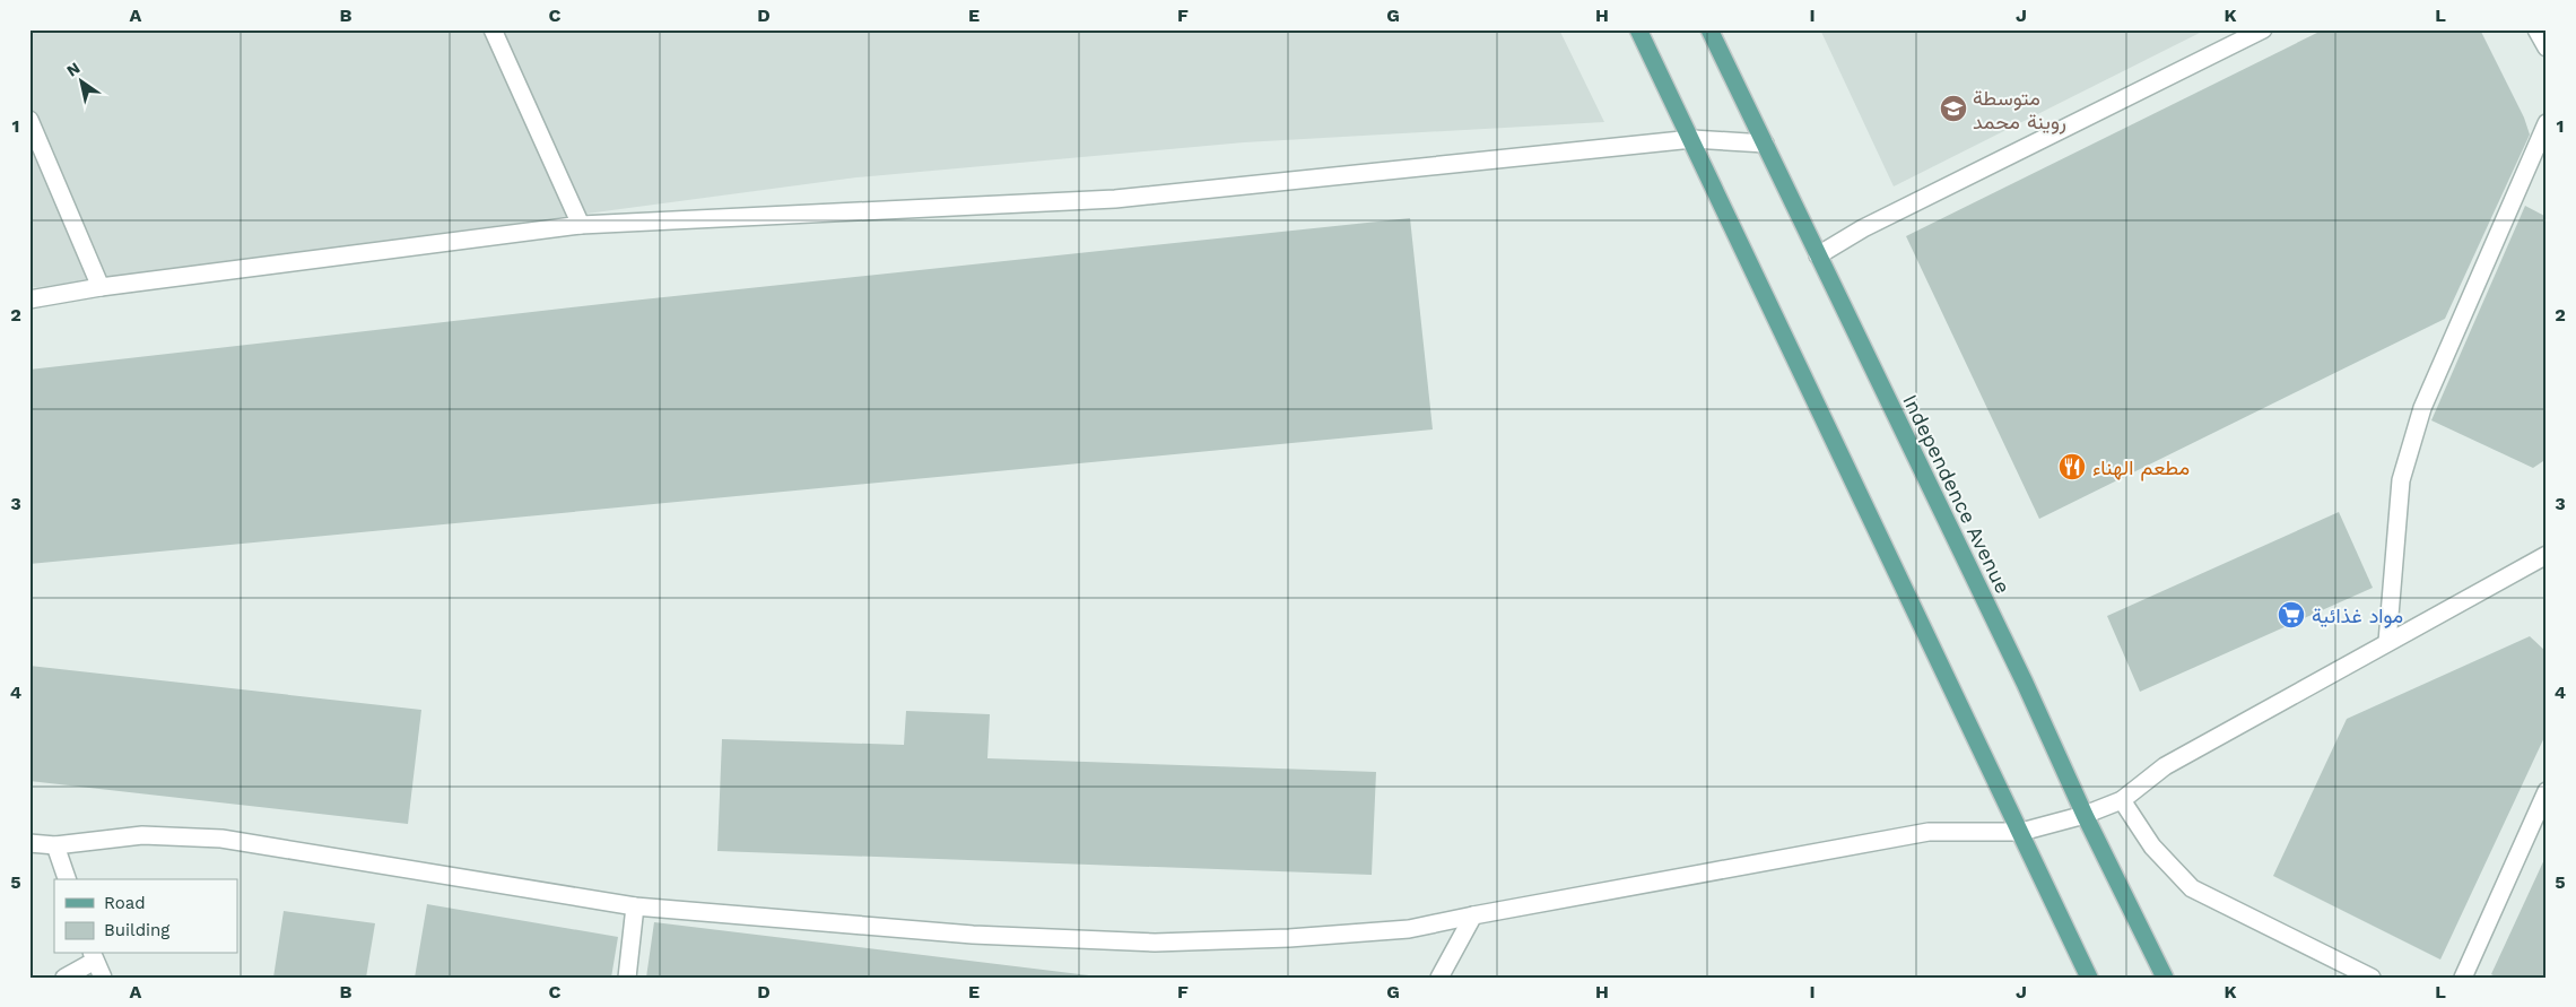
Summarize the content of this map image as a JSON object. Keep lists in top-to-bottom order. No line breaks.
{"streets":{"main road":["Independence Avenue"]},"places":{"school or university":["متوسطة روينة محمد"],"restaurant":["مطعم الهناء"],"supermarket":["مواد غذائية"]},"legend":["Road","Building"],"north":"top left","grid":{"columns":["A","B","C","D","E","F","G","H","I","J","K","L"],"rows":["1","2","3","4","5"]}}
